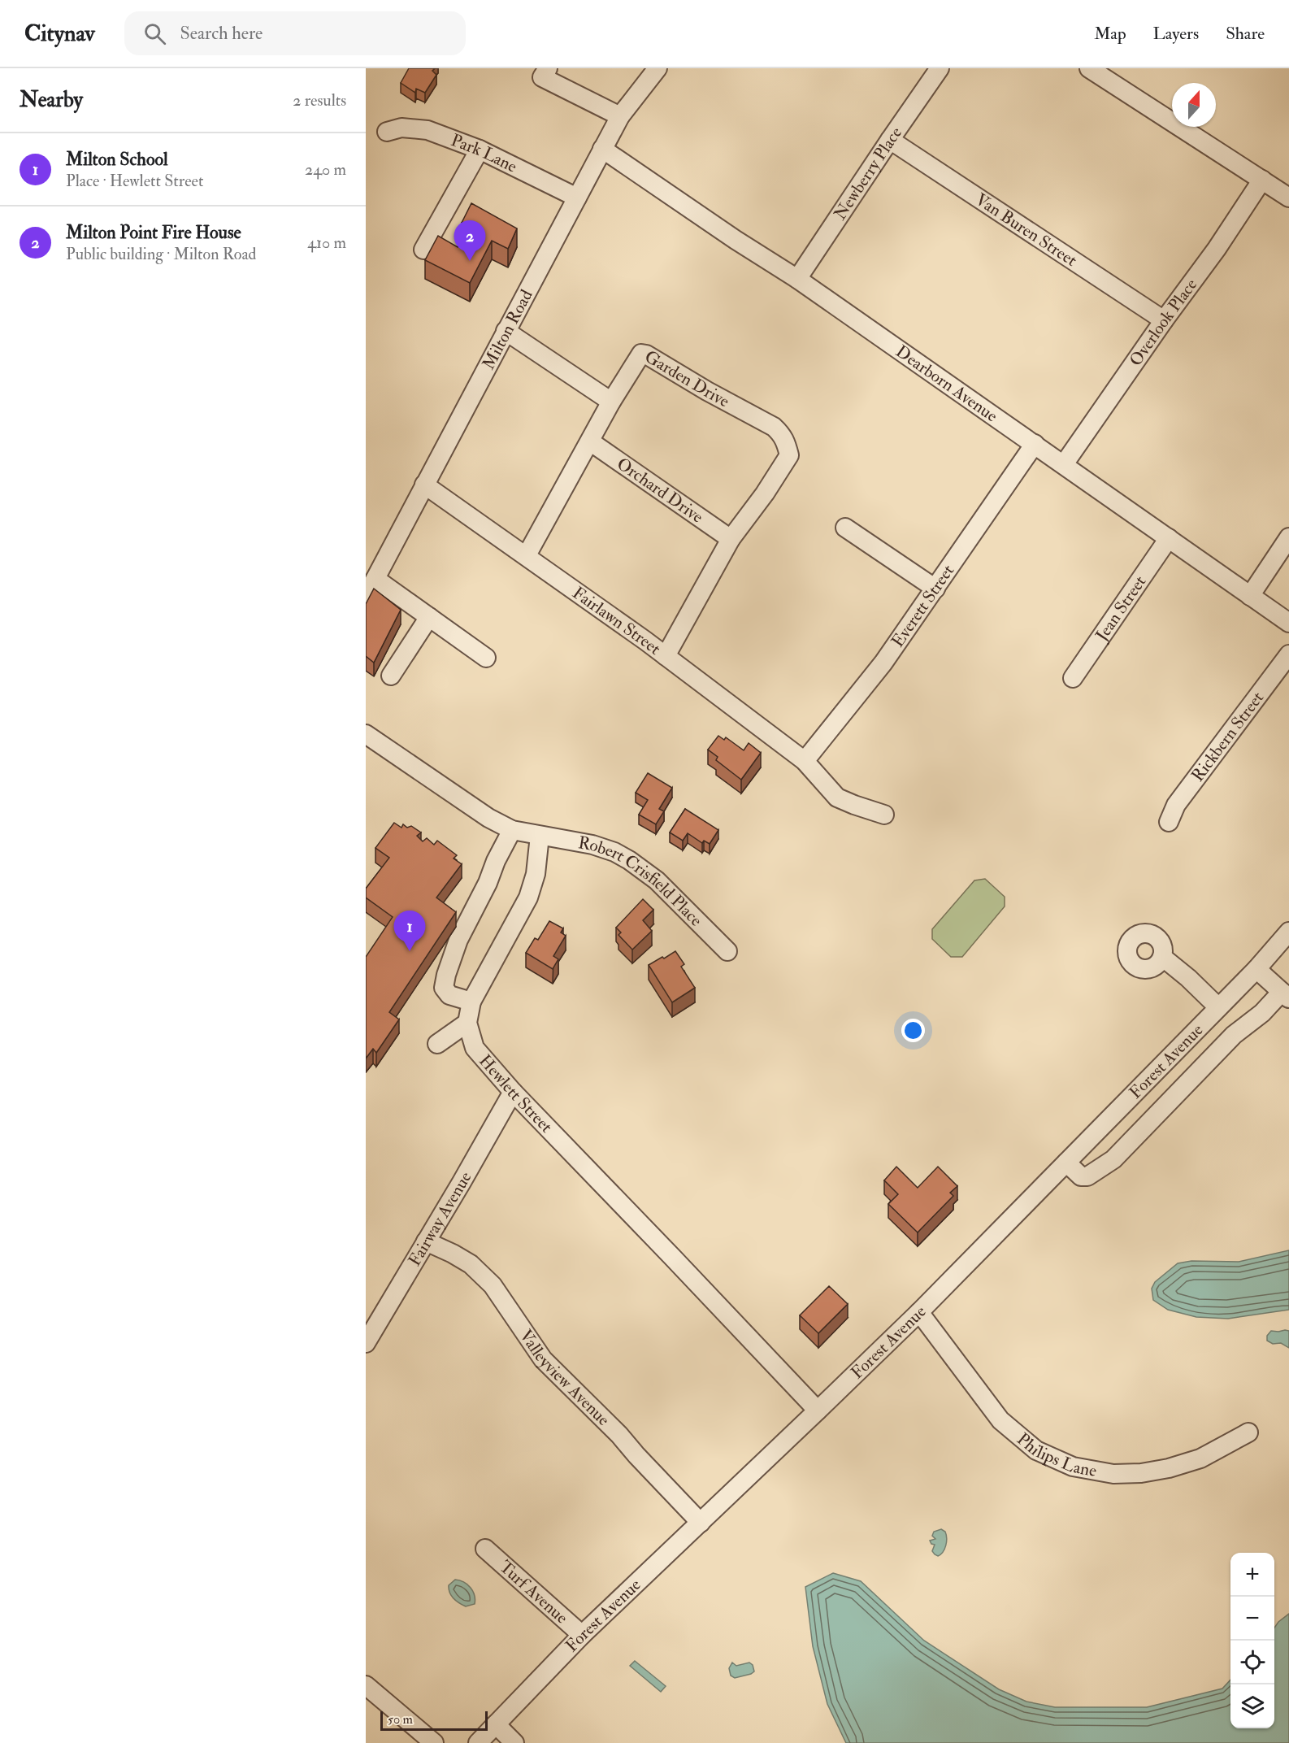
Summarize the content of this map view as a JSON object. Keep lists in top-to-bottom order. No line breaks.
{"streets":{"street":["Park Lane","Newberry Place","Van Buren Street","Overlook Place","Milton Road","Garden Drive","Dearborn Avenue","Orchard Drive","Everett Street","Jean Street","Fairlawn Street","Rickbern Street","Robert Crisfield Place","Forest Avenue","Hewlett Street","Fairway Avenue","Valleyview Avenue","Philips Lane","Turf Avenue"]},"crossings":[["Park Lane","Milton Road"],["Newberry Place","Van Buren Street"],["Newberry Place","Dearborn Avenue"],["Van Buren Street","Overlook Place"],["Overlook Place","Dearborn Avenue"],["Milton Road","Dearborn Avenue"],["Milton Road","Fairlawn Street"],["Garden Drive","Orchard Drive"],["Garden Drive","Fairlawn Street"],["Dearborn Avenue","Everett Street"],["Dearborn Avenue","Jean Street"],["Everett Street","Fairlawn Street"],["Robert Crisfield Place","Hewlett Street"],["Forest Avenue","Hewlett Street"],["Forest Avenue","Valleyview Avenue"],["Forest Avenue","Philips Lane"],["Forest Avenue","Turf Avenue"],["Hewlett Street","Fairway Avenue"],["Fairway Avenue","Valleyview Avenue"]],"scale_bar":"50 m","north":"top","page":{"header":"Citynav","search":"Search here","nav":["Map","Layers","Share"],"heading":["Nearby","2 results"],"list":[{"mark":"1","name":"Milton School","note":"Place · Hewlett Street","value":"240 m"},{"mark":"2","name":"Milton Point Fire House","note":"Public building · Milton Road","value":"410 m"}],"pins":["2","1"],"map_buttons":["+","−"],"scale":"50 m"}}
